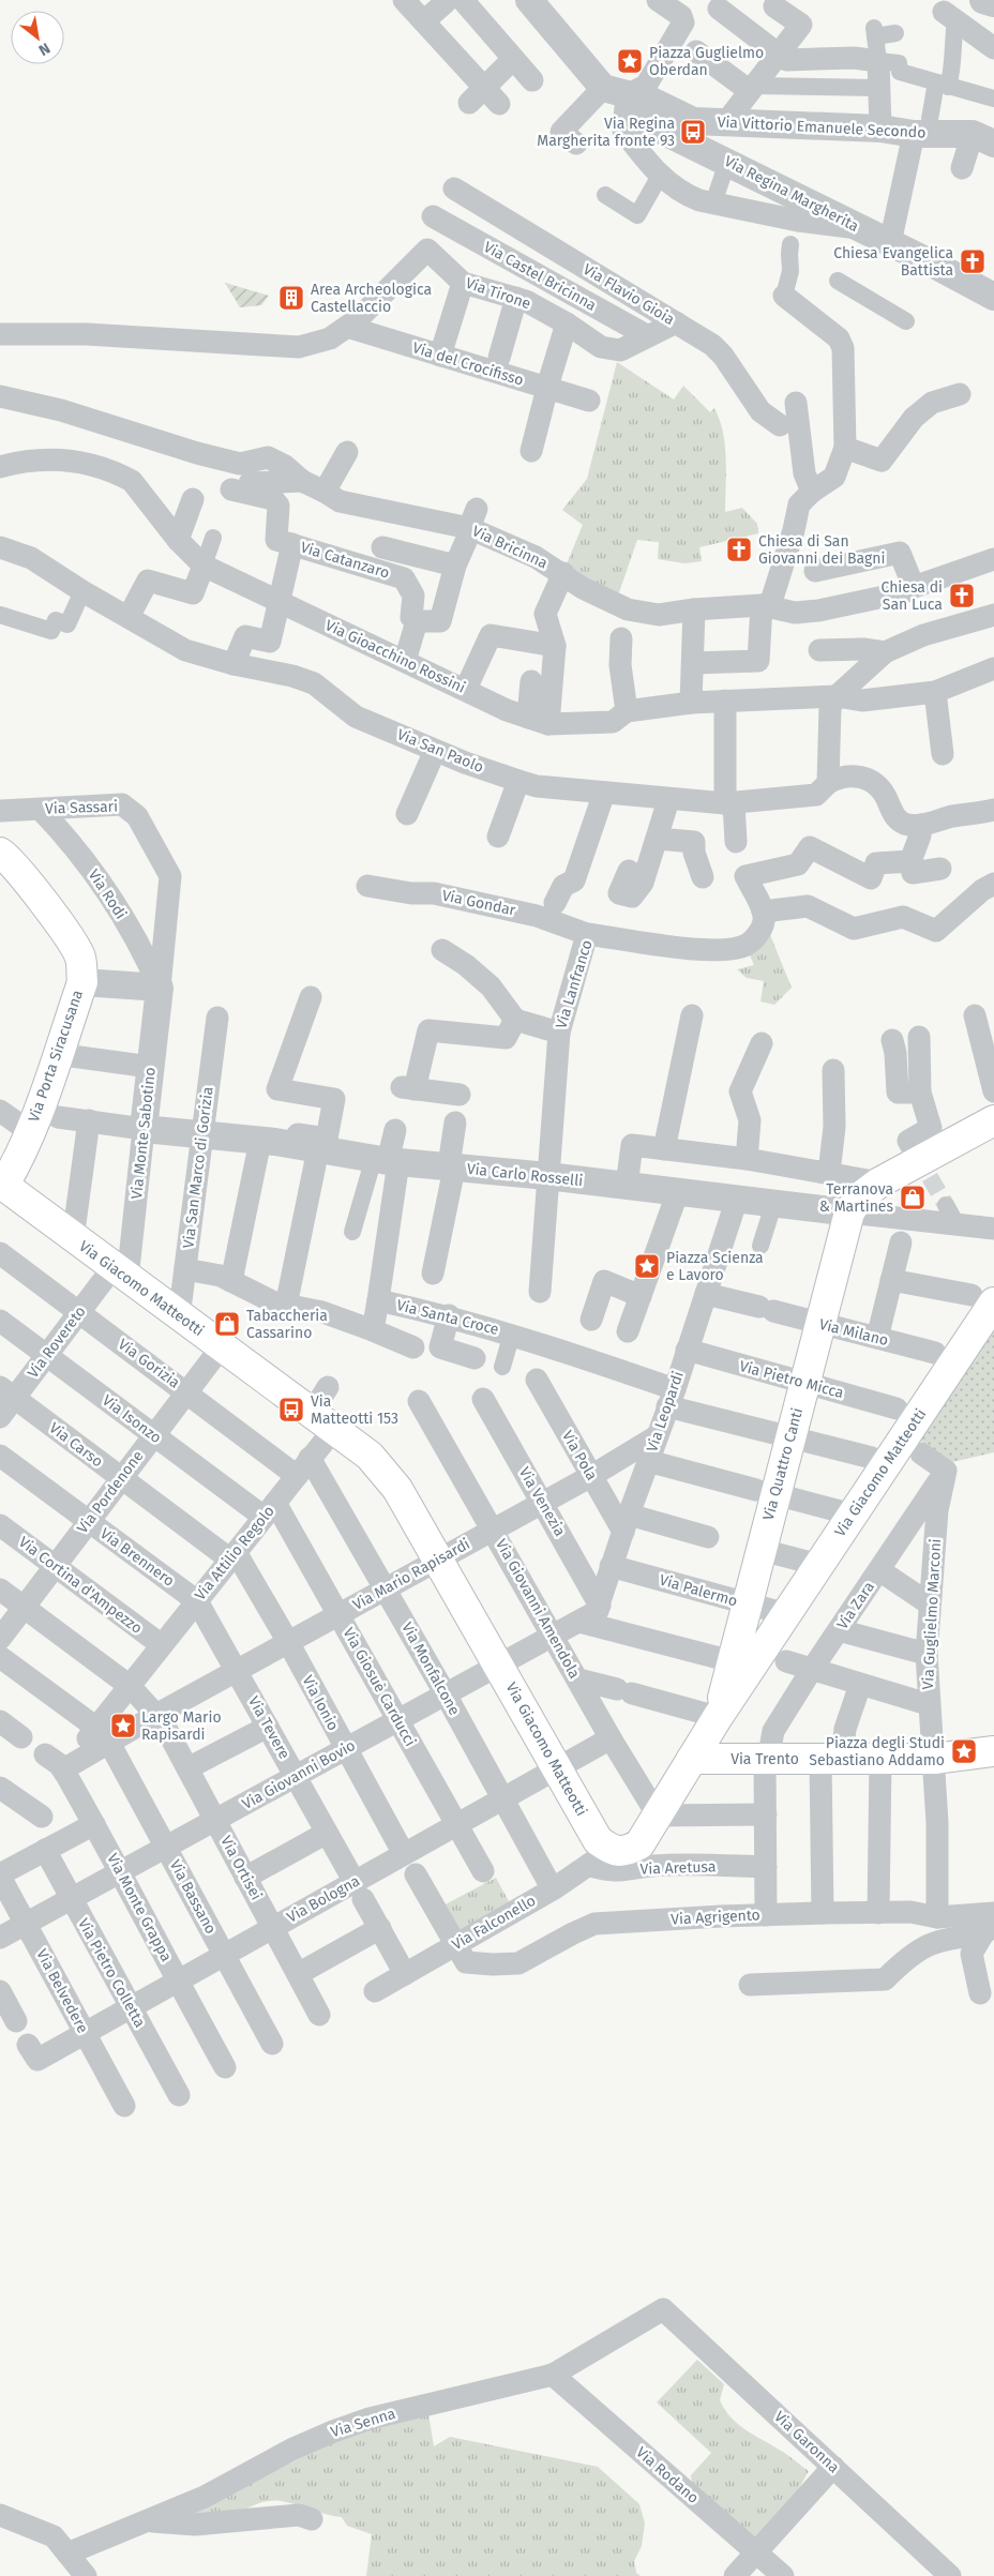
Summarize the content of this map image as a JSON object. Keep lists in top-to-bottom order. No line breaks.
{"streets":{"main road":["Via Porta Siracusana","Via Giacomo Matteotti","Via Quattro Canti","Via Trento"],"street":["Via Vittorio Emanuele Secondo","Via Regina Margherita","Via Castel Bricinna","Via Tirone","Via Flavio Gioia","Via del Crocifisso","Via Bricinna","Via Catanzaro","Via Gioacchino Rossini","Via San Paolo","Via Sassari","Via Rodi","Via Gondar","Via Lanfranco","Via Monte Sabotino","Via San Marco di Gorizia","Via Carlo Rosselli","Via Santa Croce","Via Milano","Via Rovereto","Via Gorizia","Via Pietro Micca","Via Leopardi","Via Isonzo","Via Carso","Via Pola","Via Pordenone","Via Venezia","Via Attilio Regolo","Via Brennero","Via Mario Rapisardi","Via Cortina d'Ampezzo","Via Palermo","Via Zara","Via Giovanni Amendola","Via Guglielmo Marconi","Via Monfalcone","Via Giosuè Carducci","Via Ionio","Via Tevere","Via Giovanni Bovio","Via Ortisei","Via Aretusa","Via Bassano","Via Bologna","Via Monte Grappa","Via Agrigento","Via Falconello","Via Pietro Colletta","Via Belvedere","Via Senna","Via Garonna","Via Rodano"]},"crossings":[["Via Vittorio Emanuele Secondo","Via Regina Margherita"],["Via Castel Bricinna","Via Tirone"],["Via Tirone","Via Flavio Gioia"],["Via Tirone","Via del Crocifisso"],["Via Catanzaro","Via Gioacchino Rossini"],["Via Sassari","Via Rodi"],["Via Sassari","Via Monte Sabotino"],["Via Rodi","Via Monte Sabotino"],["Via Gondar","Via Lanfranco"],["Via Lanfranco","Via Carlo Rosselli"],["Via Porta Siracusana","Via Giacomo Matteotti"],["Via Monte Sabotino","Via Carlo Rosselli"],["Via Monte Sabotino","Via Giacomo Matteotti"],["Via Monte Sabotino","Via Rovereto"],["Via San Marco di Gorizia","Via Carlo Rosselli"],["Via San Marco di Gorizia","Via Giacomo Matteotti"],["Via Carlo Rosselli","Via Leopardi"],["Via Carlo Rosselli","Via Quattro Canti"],["Via Giacomo Matteotti","Via Rovereto"],["Via Giacomo Matteotti","Via Quattro Canti"],["Via Giacomo Matteotti","Via Pordenone"],["Via Giacomo Matteotti","Via Attilio Regolo"],["Via Giacomo Matteotti","Via Mario Rapisardi"],["Via Giacomo Matteotti","Via Palermo"],["Via Giacomo Matteotti","Via Giovanni Amendola"],["Via Giacomo Matteotti","Via Trento"],["Via Giacomo Matteotti","Via Giovanni Bovio"],["Via Giacomo Matteotti","Via Aretusa"],["Via Giacomo Matteotti","Via Bologna"],["Via Giacomo Matteotti","Via Falconello"],["Via Santa Croce","Via Leopardi"],["Via Santa Croce","Via Quattro Canti"],["Via Milano","Via Leopardi"],["Via Milano","Via Quattro Canti"],["Via Rovereto","Via Gorizia"],["Via Rovereto","Via Isonzo"],["Via Rovereto","Via Carso"],["Via Gorizia","Via Pordenone"],["Via Gorizia","Via Attilio Regolo"],["Via Gorizia","Via Monfalcone"],["Via Pietro Micca","Via Leopardi"],["Via Pietro Micca","Via Quattro Canti"],["Via Leopardi","Via Pola"],["Via Leopardi","Via Venezia"],["Via Leopardi","Via Mario Rapisardi"],["Via Leopardi","Via Palermo"],["Via Leopardi","Via Giovanni Bovio"],["Via Isonzo","Via Pordenone"],["Via Isonzo","Via Attilio Regolo"],["Via Isonzo","Via Giosuè Carducci"],["Via Carso","Via Pordenone"],["Via Carso","Via Attilio Regolo"],["Via Carso","Via Ionio"],["Via Pola","Via Mario Rapisardi"],["Via Quattro Canti","Via Palermo"],["Via Pordenone","Via Brennero"],["Via Pordenone","Via Cortina d'Ampezzo"],["Via Pordenone","Via Ortisei"],["Via Venezia","Via Mario Rapisardi"],["Via Venezia","Via Giovanni Bovio"],["Via Attilio Regolo","Via Brennero"],["Via Attilio Regolo","Via Mario Rapisardi"],["Via Attilio Regolo","Via Cortina d'Ampezzo"],["Via Attilio Regolo","Via Monfalcone"],["Via Attilio Regolo","Via Giosuè Carducci"],["Via Attilio Regolo","Via Ionio"],["Via Attilio Regolo","Via Tevere"],["Via Attilio Regolo","Via Ortisei"],["Via Attilio Regolo","Via Bassano"],["Via Attilio Regolo","Via Monte Grappa"],["Via Brennero","Via Tevere"],["Via Mario Rapisardi","Via Giovanni Amendola"],["Via Mario Rapisardi","Via Monfalcone"],["Via Mario Rapisardi","Via Giosuè Carducci"],["Via Mario Rapisardi","Via Ionio"],["Via Mario Rapisardi","Via Tevere"],["Via Mario Rapisardi","Via Ortisei"],["Via Mario Rapisardi","Via Bassano"],["Via Zara","Via Guglielmo Marconi"],["Via Zara","Via Trento"],["Via Giovanni Amendola","Via Giovanni Bovio"],["Via Giovanni Amendola","Via Bologna"],["Via Guglielmo Marconi","Via Trento"],["Via Guglielmo Marconi","Via Agrigento"],["Via Monfalcone","Via Giovanni Bovio"],["Via Monfalcone","Via Bologna"],["Via Giosuè Carducci","Via Giovanni Bovio"],["Via Giosuè Carducci","Via Bologna"],["Via Ionio","Via Giovanni Bovio"],["Via Ionio","Via Bologna"],["Via Tevere","Via Giovanni Bovio"],["Via Tevere","Via Bologna"],["Via Tevere","Via Falconello"],["Via Giovanni Bovio","Via Ortisei"],["Via Giovanni Bovio","Via Bassano"],["Via Giovanni Bovio","Via Monte Grappa"],["Via Giovanni Bovio","Via Pietro Colletta"],["Via Giovanni Bovio","Via Belvedere"],["Via Ortisei","Via Bologna"],["Via Aretusa","Via Falconello"],["Via Bassano","Via Bologna"],["Via Bologna","Via Monte Grappa"],["Via Bologna","Via Pietro Colletta"],["Via Bologna","Via Belvedere"],["Via Agrigento","Via Falconello"],["Via Senna","Via Garonna"],["Via Senna","Via Rodano"]],"places":{"place":["Piazza Guglielmo Oberdan","Piazza Scienza e Lavoro","Largo Mario Rapisardi","Piazza degli Studi Sebastiano Addamo"],"bus stop":["Via Regina Margherita fronte 93","Via Matteotti 153"],"church":["Chiesa Evangelica Battista","Chiesa di San Giovanni dei Bagni","Chiesa di San Luca"],"building":["Area Archeologica Castellaccio"],"shop":["Terranova & Martines","Tabaccheria Cassarino"]},"north":"bottom right"}
